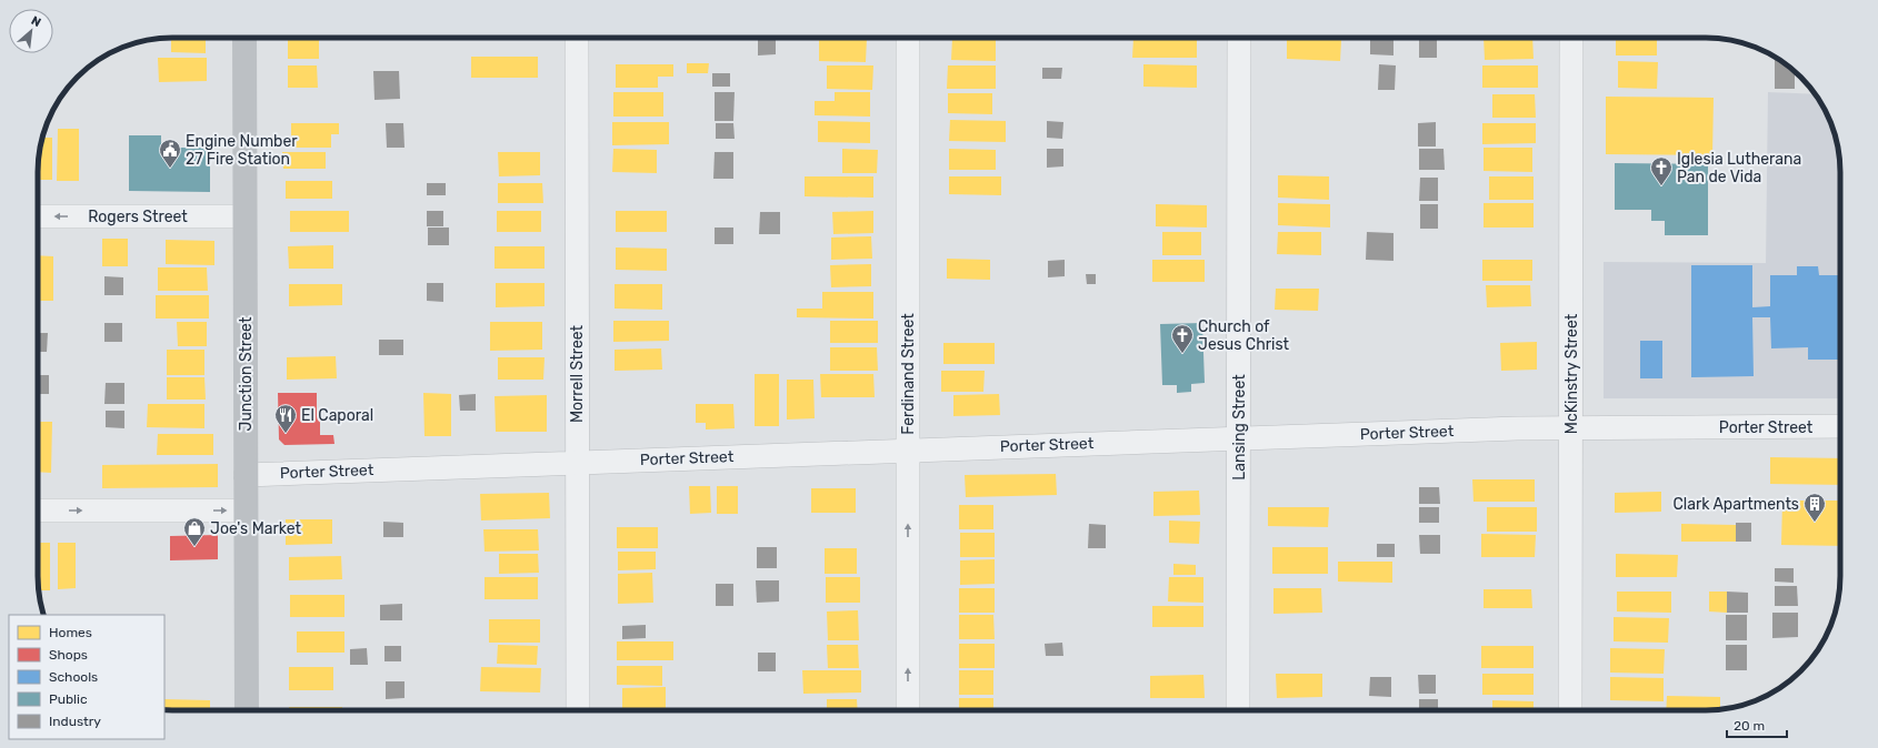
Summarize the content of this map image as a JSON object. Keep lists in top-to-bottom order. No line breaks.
{"streets":{"street":["Rogers Street","Junction Street","Morrell Street","Ferdinand Street","McKinstry Street","Lansing Street","Porter Street"]},"crossings":[["Rogers Street","Junction Street"],["Junction Street","Porter Street"],["Morrell Street","Porter Street"],["Ferdinand Street","Porter Street"],["McKinstry Street","Porter Street"],["Lansing Street","Porter Street"]],"one_way":["Rogers Street","Ferdinand Street"],"places":{"public building":["Engine Number 27 Fire Station"],"church":["Iglesia Lutherana Pan de Vida","Church of Jesus Christ"],"restaurant":["El Caporal"],"building":["Clark Apartments"],"shop":["Joe's Market"]},"legend":["Homes","Shops","Schools","Public","Industry"],"scale_bar":"20 m","north":"top right"}
